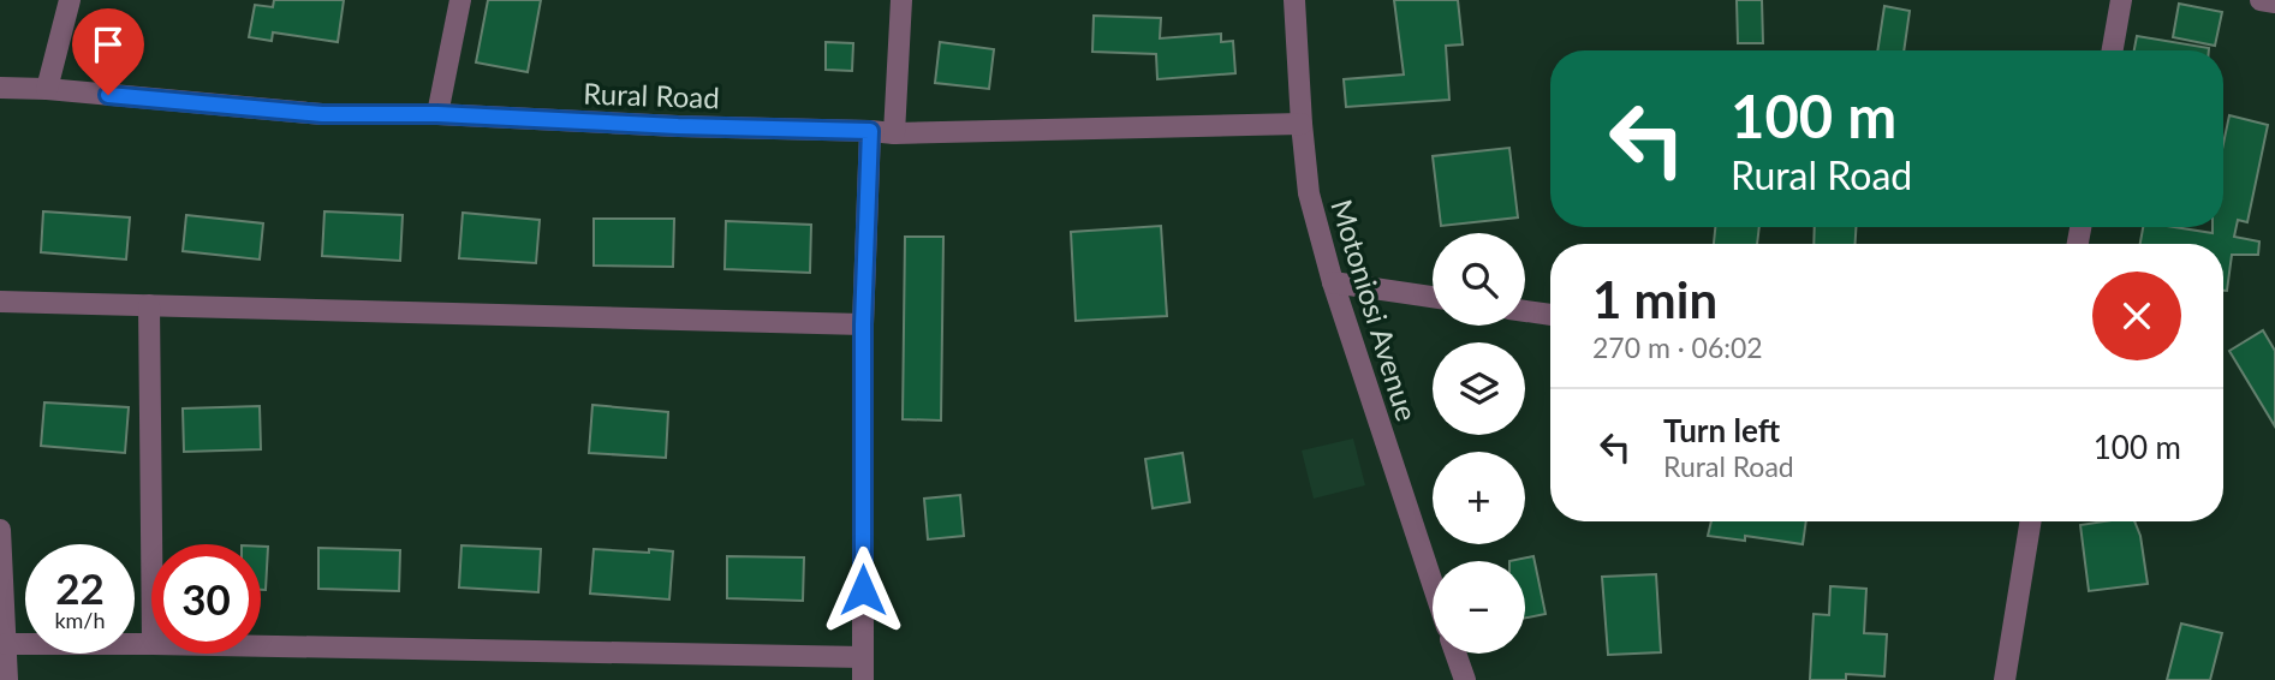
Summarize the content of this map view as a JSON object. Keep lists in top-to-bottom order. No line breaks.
{"streets":{"street":["Rural Road","Motoniosi Avenue"]},"crossings":[["Rural Road","Motoniosi Avenue"]],"page":{"turn":["100 m","Rural Road"],"map_buttons":["+","−"],"heading":["1 min","270 m · 06:02"],"list":[{"name":"Turn left","note":"Rural Road","value":"100 m"}],"speed":"22 km/h","limit":"30"}}
